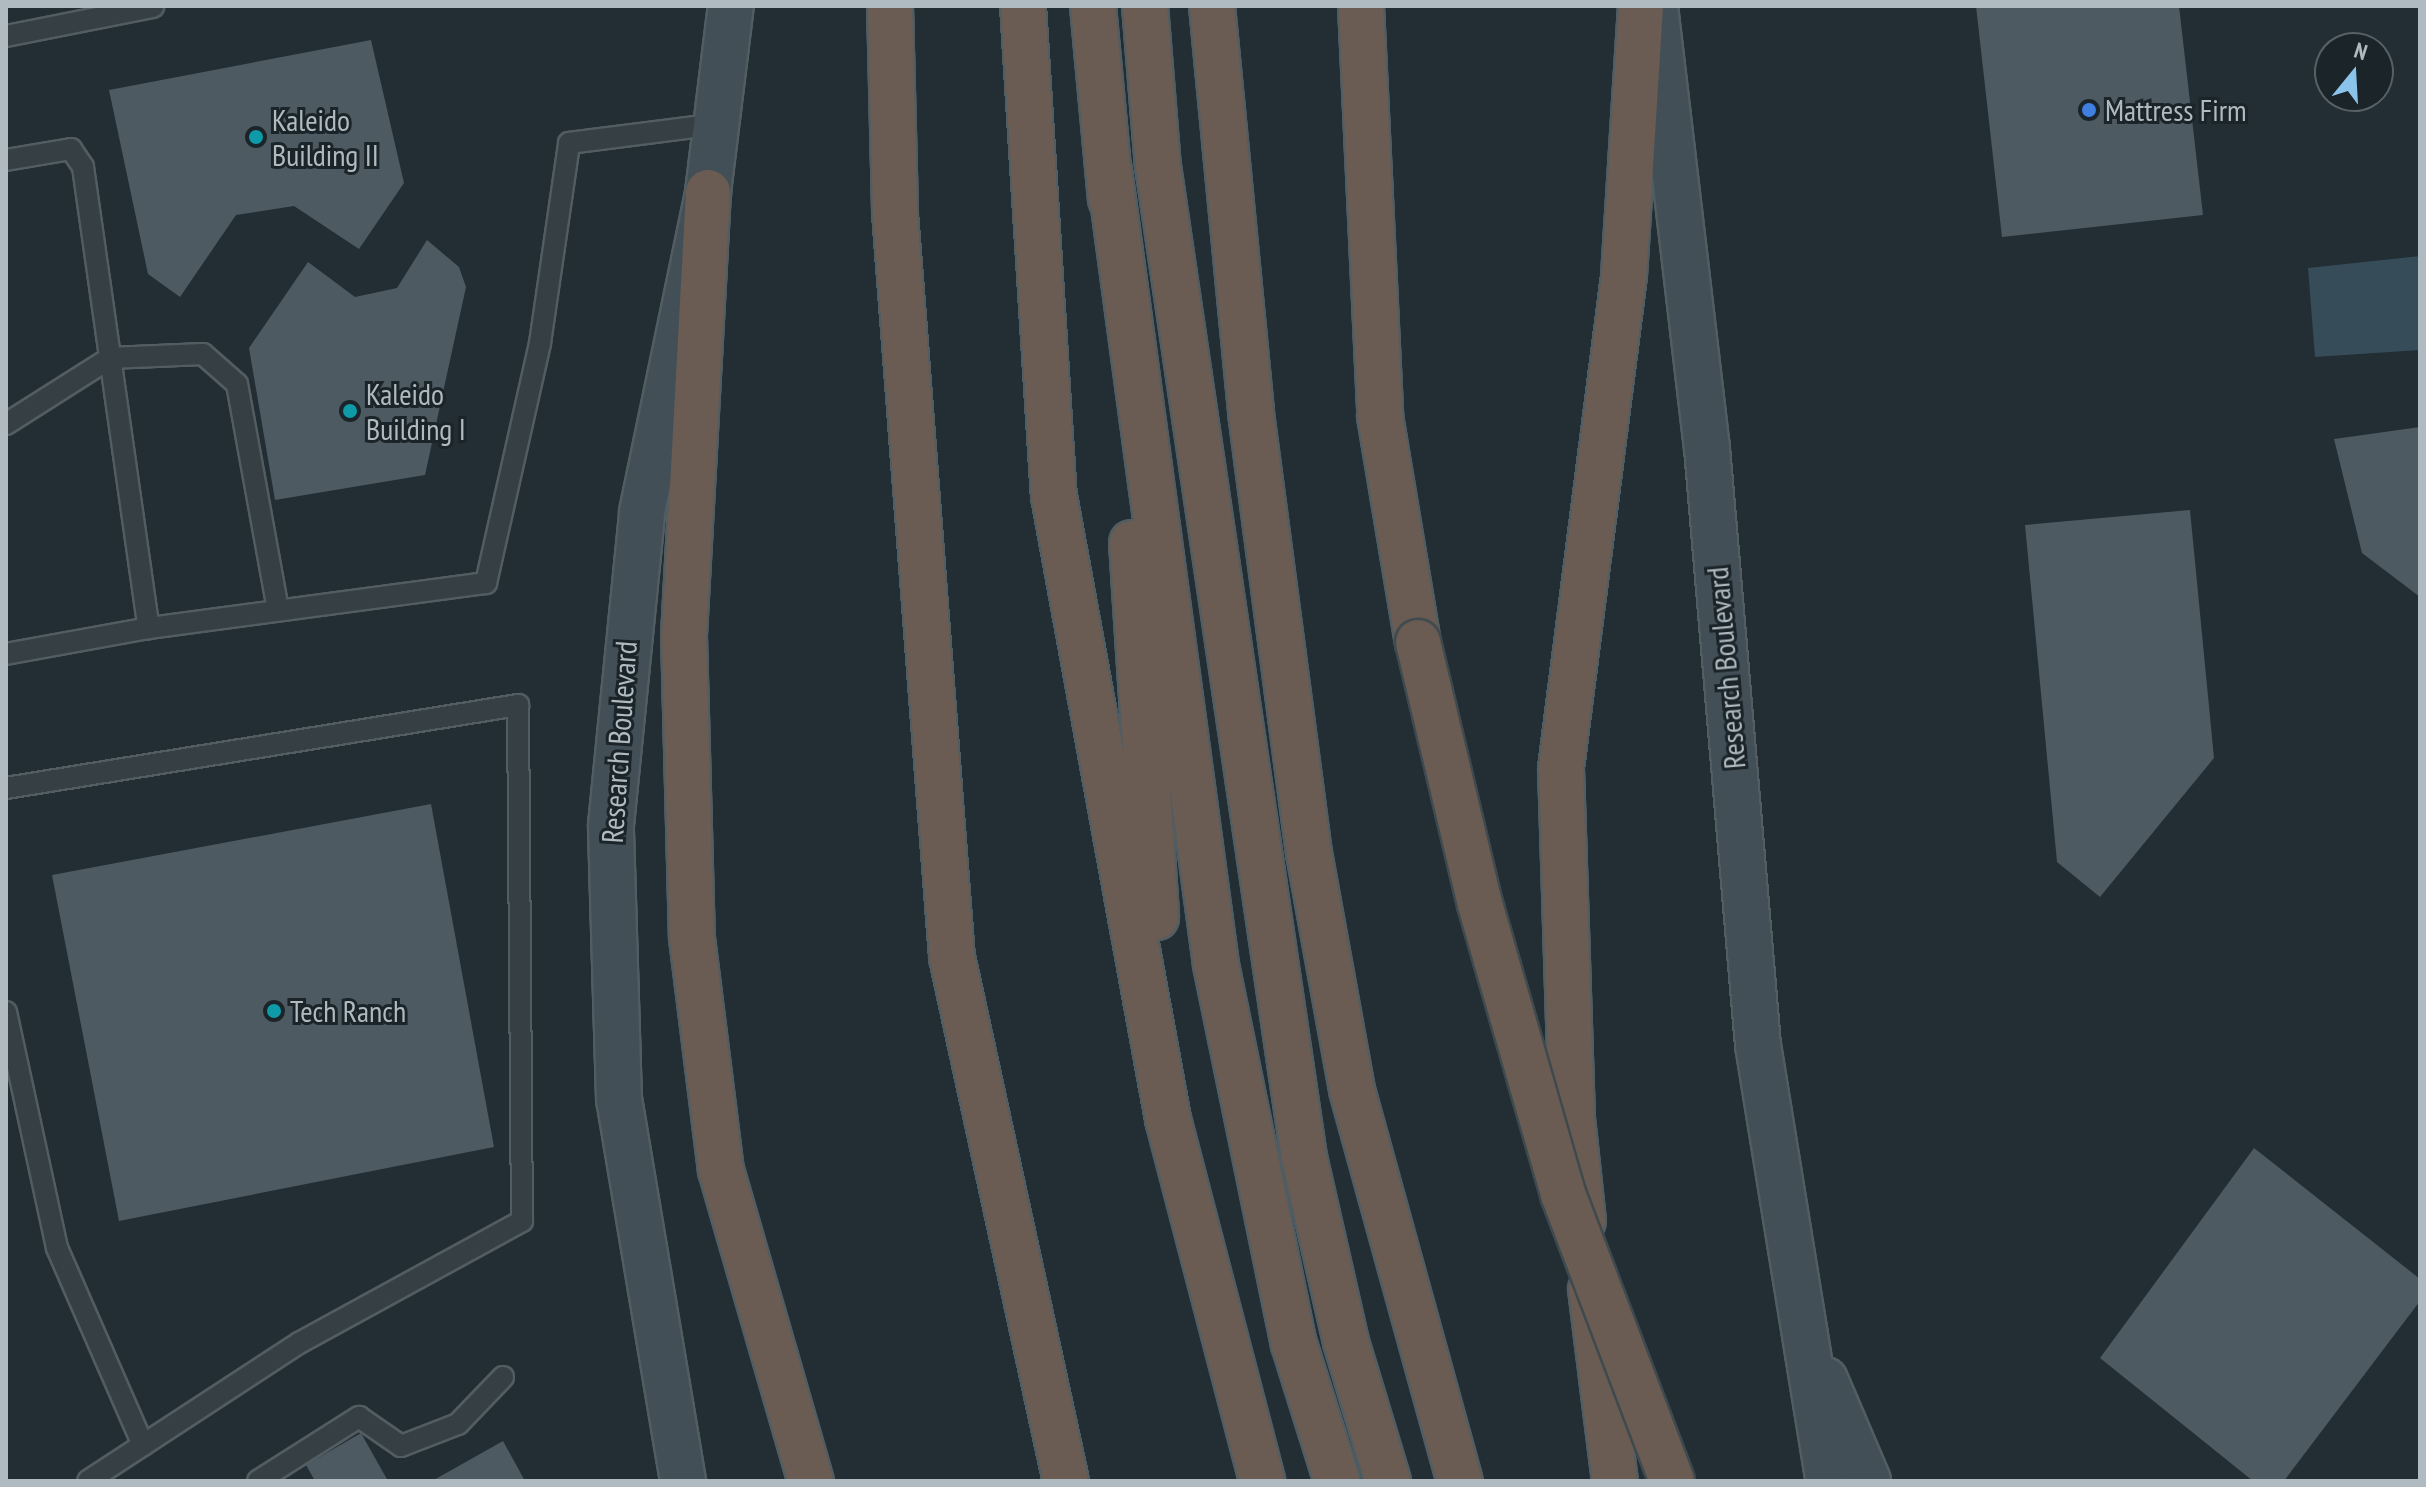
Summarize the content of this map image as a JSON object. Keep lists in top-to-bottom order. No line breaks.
{"streets":{"main road":["Research Boulevard"]},"places":["Mattress Firm","Kaleido Building II","Kaleido Building I","Tech Ranch"],"north":"top"}
